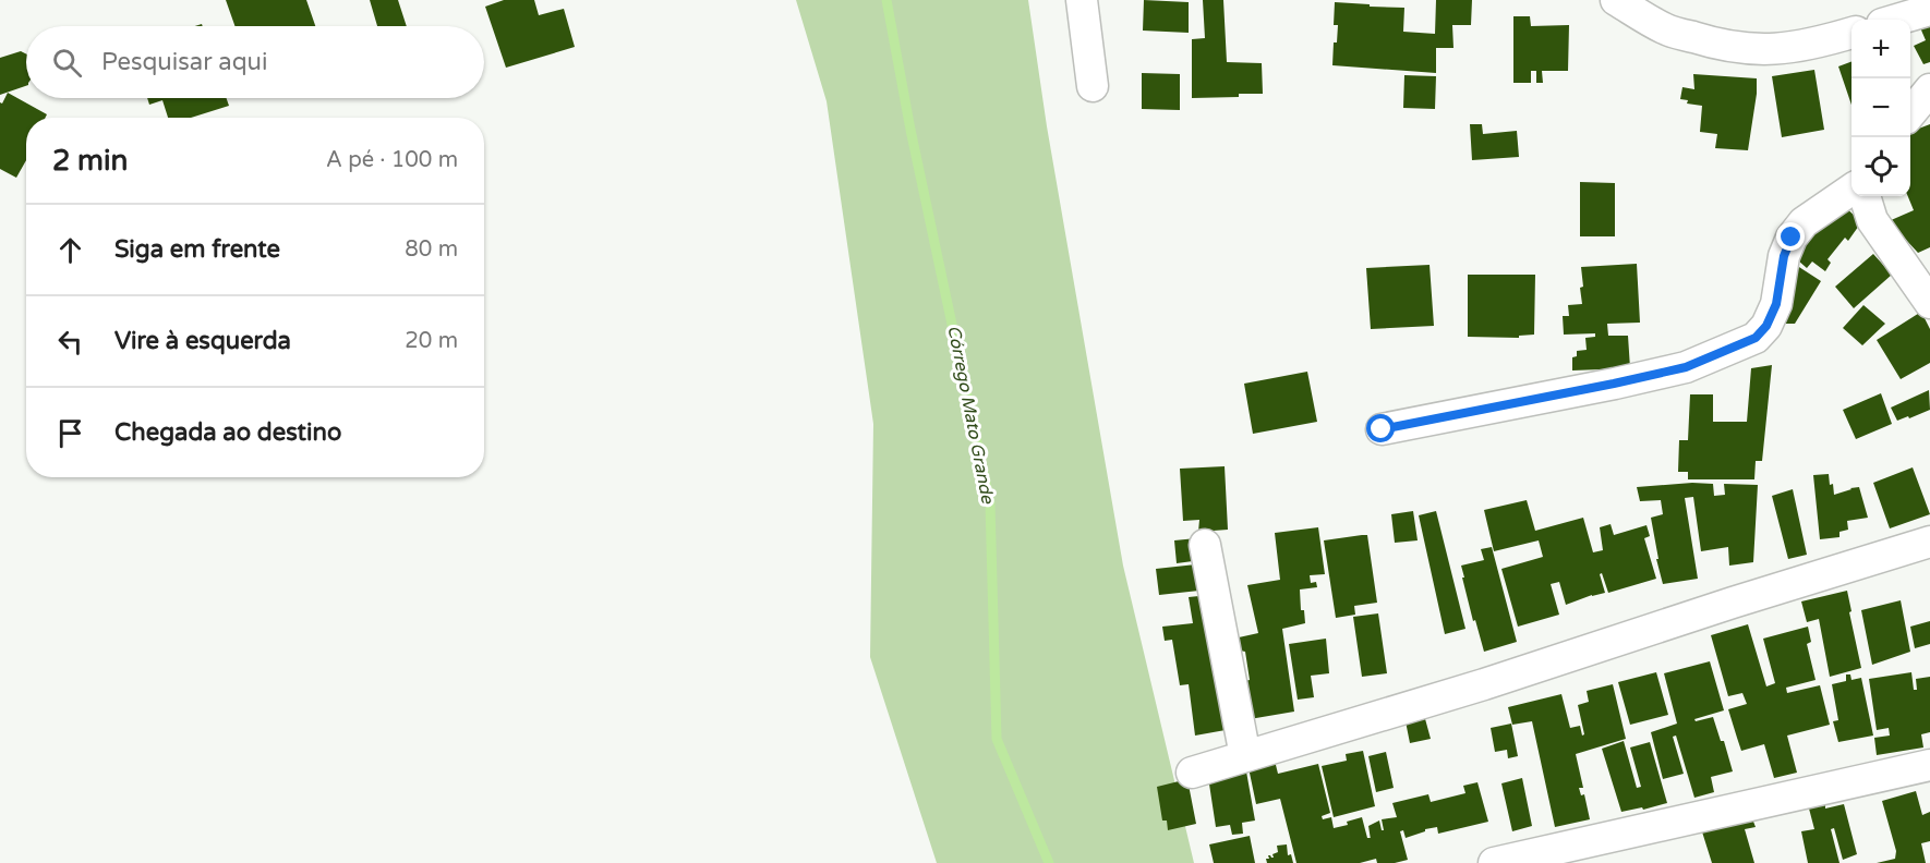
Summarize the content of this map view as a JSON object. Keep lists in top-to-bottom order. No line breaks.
{"water":["Córrego Mato Grande"],"page":{"map_buttons":["+","−"],"search":"Pesquisar aqui","heading":["2 min","A pé · 100 m"],"list":[["Siga em frente","80 m"],["Vire à esquerda","20 m"],"Chegada ao destino"]}}
